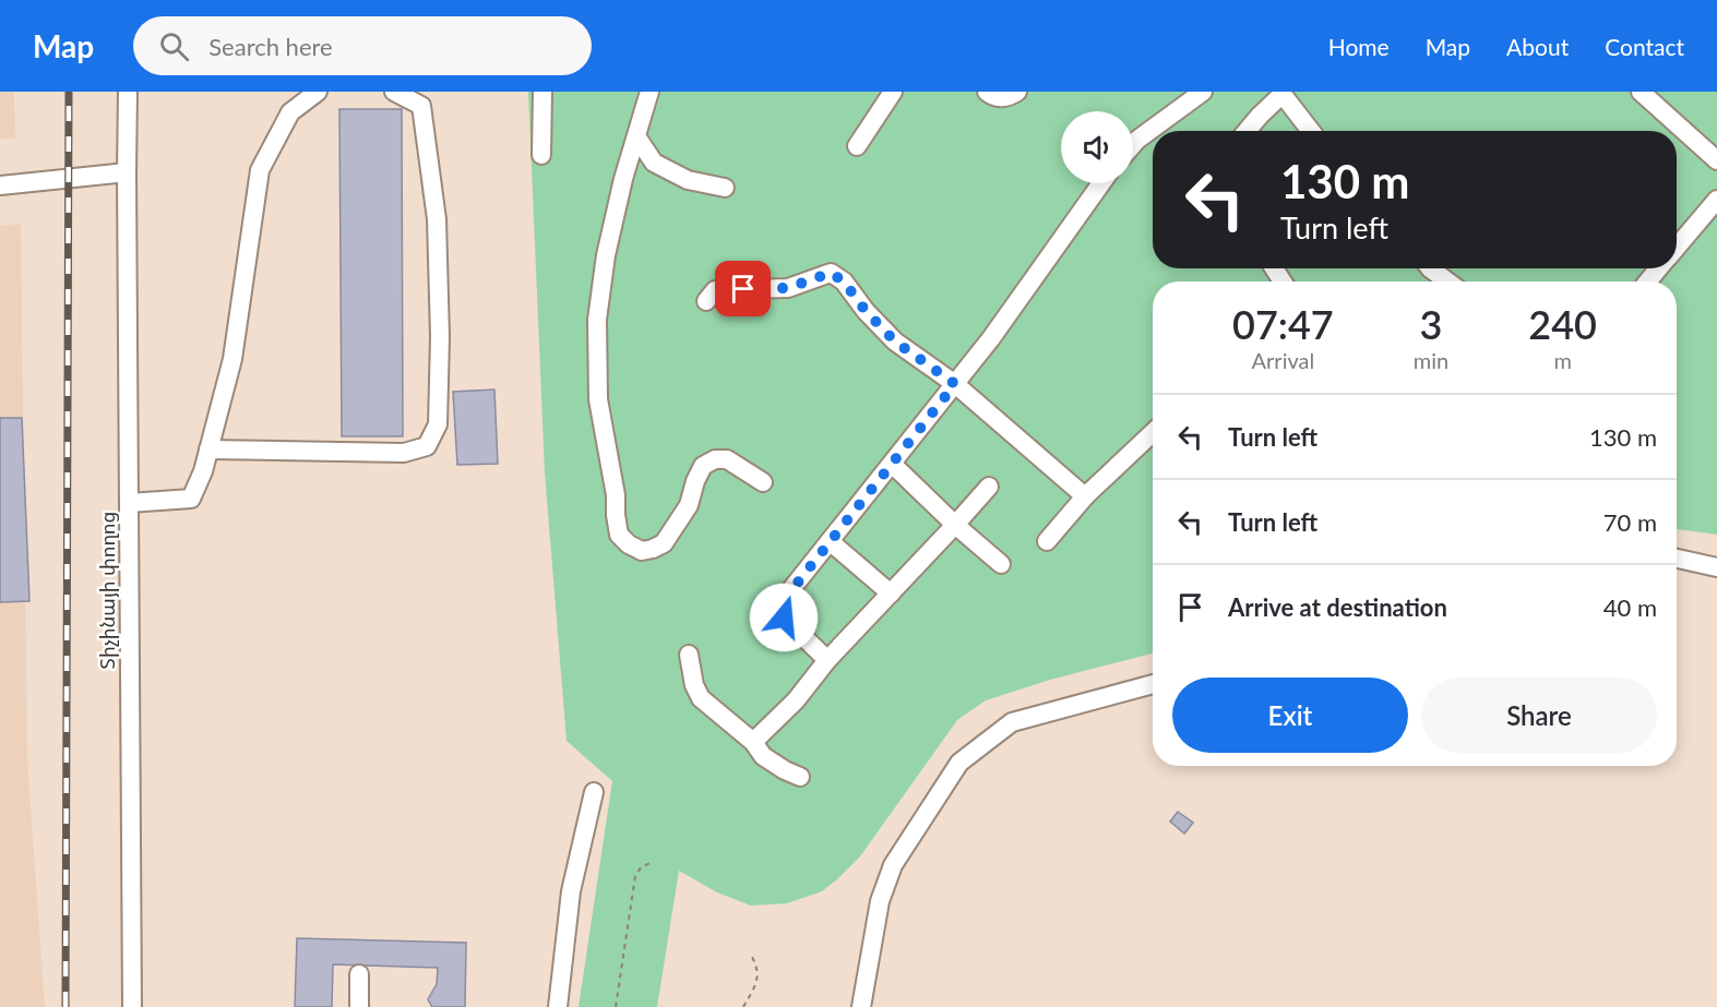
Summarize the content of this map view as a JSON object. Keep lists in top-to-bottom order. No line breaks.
{"streets":{"street":["Տիչինայի փողոց"]},"page":{"header":"Map","search":"Search here","nav":["Home","Map","About","Contact"],"turn":["130 m","Turn left"],"eta":["07:47","Arrival","3","min","240","m"],"list":[{"name":"Turn left","value":"130 m"},{"name":"Turn left","value":"70 m"},{"name":"Arrive at destination","value":"40 m"}],"buttons":["Exit","Share"]}}
